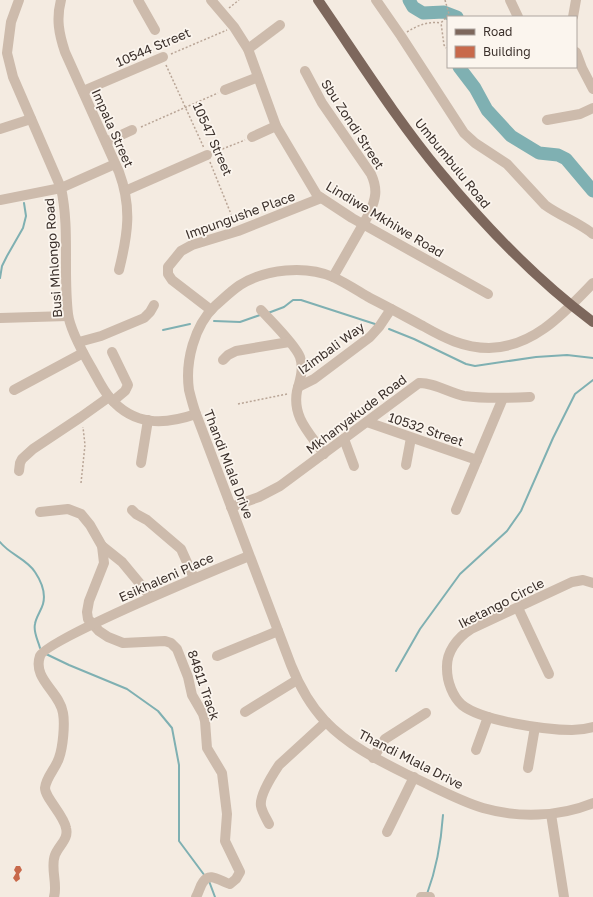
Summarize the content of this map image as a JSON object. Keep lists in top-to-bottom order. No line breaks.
{"streets":{"main road":["Umbumbulu Road"],"street":["10544 Street","Sbu Zondi Street","Impala Street","Impungushe Place","Lindiwe Mkhiwe Road","Busi Mhlongo Road","Izimbali Way","Mkhanyakude Road","10532 Street","Thandi Mlala Drive","Esikhaleni Place","Iketango Circle","84611 Track"],"path":["10547 Street"]},"crossings":[["10544 Street","Impala Street"],["10544 Street","10547 Street"],["10544 Street","Lindiwe Mkhiwe Road"],["Sbu Zondi Street","Lindiwe Mkhiwe Road"],["Sbu Zondi Street","Thandi Mlala Drive"],["10547 Street","Impungushe Place"],["Umbumbulu Road","Thandi Mlala Drive"],["Impungushe Place","Lindiwe Mkhiwe Road"],["Impungushe Place","Thandi Mlala Drive"],["Busi Mhlongo Road","Thandi Mlala Drive"],["Izimbali Way","Thandi Mlala Drive"],["Mkhanyakude Road","10532 Street"],["Mkhanyakude Road","Thandi Mlala Drive"],["Thandi Mlala Drive","Esikhaleni Place"],["Esikhaleni Place","84611 Track"]],"legend":["Road","Building"]}
